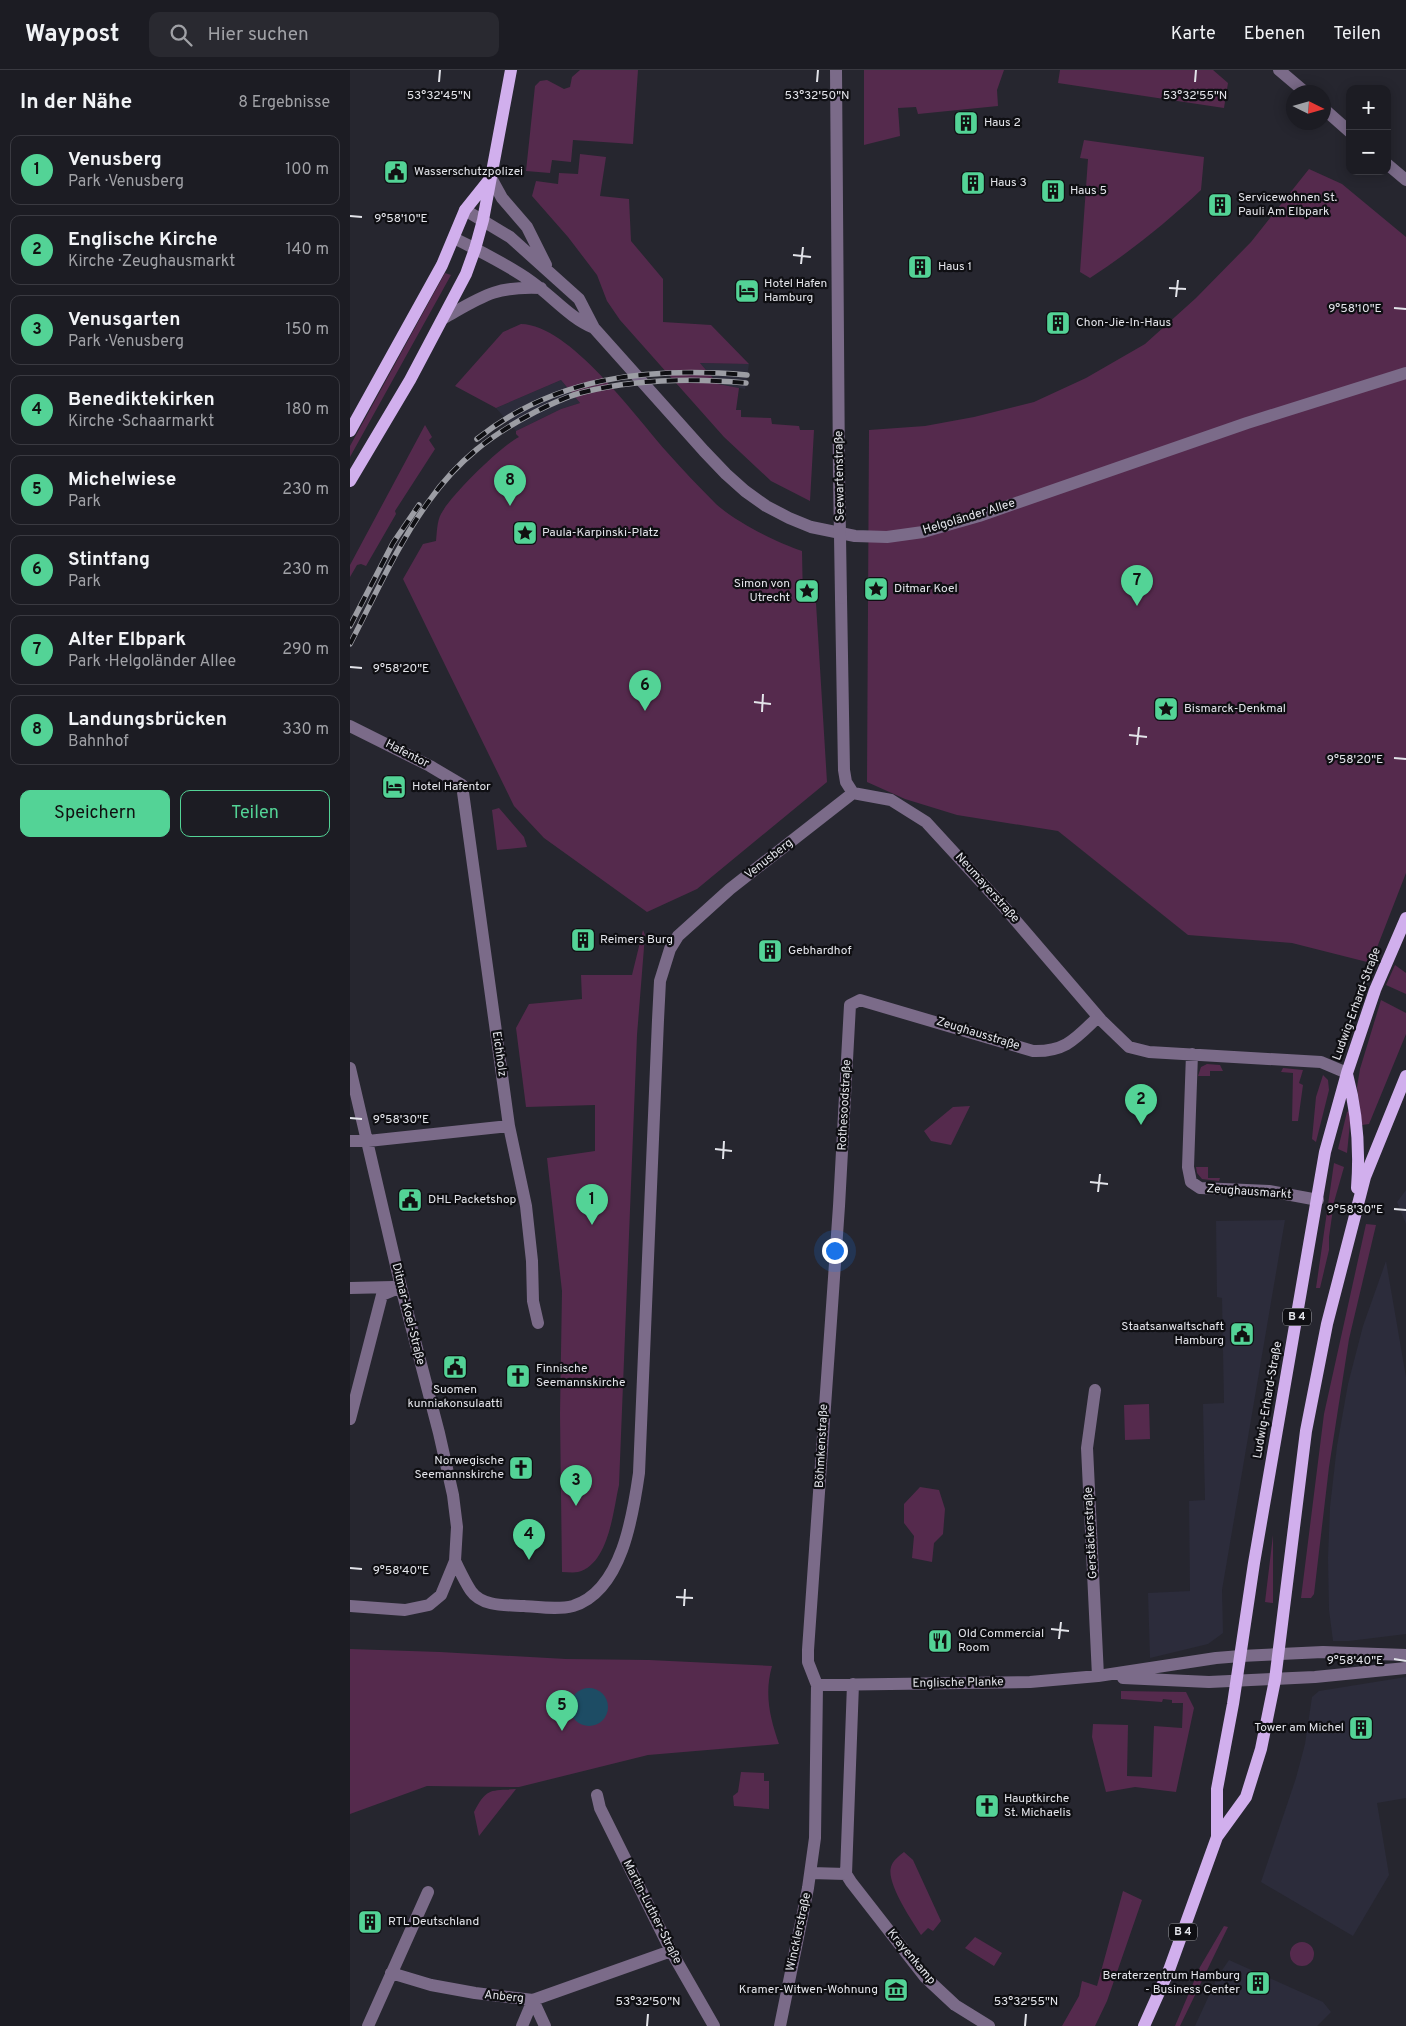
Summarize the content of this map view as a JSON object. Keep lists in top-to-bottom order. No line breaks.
{"streets":{"main road":["Ludwig-Erhard-Straße","B 4"],"street":["Seewartenstraße","Helgoländer Allee","Hafentor","Venusberg","Neumayerstraße","Zeughausstraße","Eichholz","Rothesoodstraße","Zeughausmarkt","Ditmar-Koel-Straße","Böhmkenstraße","Gerstäckerstraße","Englische Planke","Martin-Luther-Straße","Wincklerstraße","Krayenkamp","Anberg"]},"crossings":[["Seewartenstraße","Venusberg"],["Seewartenstraße","Neumayerstraße"],["Hafentor","Eichholz"],["Venusberg","Neumayerstraße"],["Venusberg","Ditmar-Koel-Straße"],["Neumayerstraße","Zeughausstraße"],["Ludwig-Erhard-Straße","Zeughausmarkt"],["Ludwig-Erhard-Straße","Englische Planke"],["Zeughausstraße","Rothesoodstraße"],["Rothesoodstraße","Böhmkenstraße"],["Böhmkenstraße","Englische Planke"],["Böhmkenstraße","Wincklerstraße"],["Gerstäckerstraße","Englische Planke"],["Englische Planke","Wincklerstraße"],["Martin-Luther-Straße","Anberg"]],"places":{"building":["Haus 2","Haus 3","Haus 5","Servicewohnen St. Pauli Am Elbpark","Haus 1","Chon-Jie-In-Haus","Reimers Burg","Gebhardhof","Tower am Michel","RTL Deutschland","Beraterzentrum Hamburg - Business Center"],"public building":["Wasserschutzpolizei","DHL Packetshop","Staatsanwaltschaft Hamburg","Suomen kunniakonsulaatti"],"hotel":["Hotel Hafen Hamburg","Hotel Hafentor"],"place":["Paula-Karpinski-Platz","Ditmar Koel","Simon von Utrecht","Bismarck-Denkmal"],"church":["Finnische Seemannskirche","Norwegische Seemannskirche","Hauptkirche St. Michaelis"],"restaurant":["Old Commercial Room"],"museum":["Kramer-Witwen-Wohnung"]},"north":"right","page":{"header":"Waypost","search":"Hier suchen","nav":["Karte","Ebenen","Teilen"],"heading":["In der Nähe","8 Ergebnisse"],"map_buttons":["+","−"],"list":[{"mark":"1","name":"Venusberg","note":"Park · Venusberg","value":"100 m"},{"mark":"2","name":"Englische Kirche","note":"Kirche · Zeughausmarkt","value":"140 m"},{"mark":"3","name":"Venusgarten","note":"Park · Venusberg","value":"150 m"},{"mark":"4","name":"Benediktekirken","note":"Kirche · Schaarmarkt","value":"180 m"},{"mark":"5","name":"Michelwiese","note":"Park","value":"230 m"},{"mark":"6","name":"Stintfang","note":"Park","value":"230 m"},{"mark":"7","name":"Alter Elbpark","note":"Park · Helgoländer Allee","value":"290 m"},{"mark":"8","name":"Landungsbrücken","note":"Bahnhof","value":"330 m"}],"pins":["8","7","6","2","1","3","4","5"],"buttons":["Speichern","Teilen"]},"coordinates":["53°32'45\"N","53°32'50\"N","53°32'55\"N","9°58'10\"E","9°58'20\"E","9°58'30\"E","9°58'40\"E"]}
